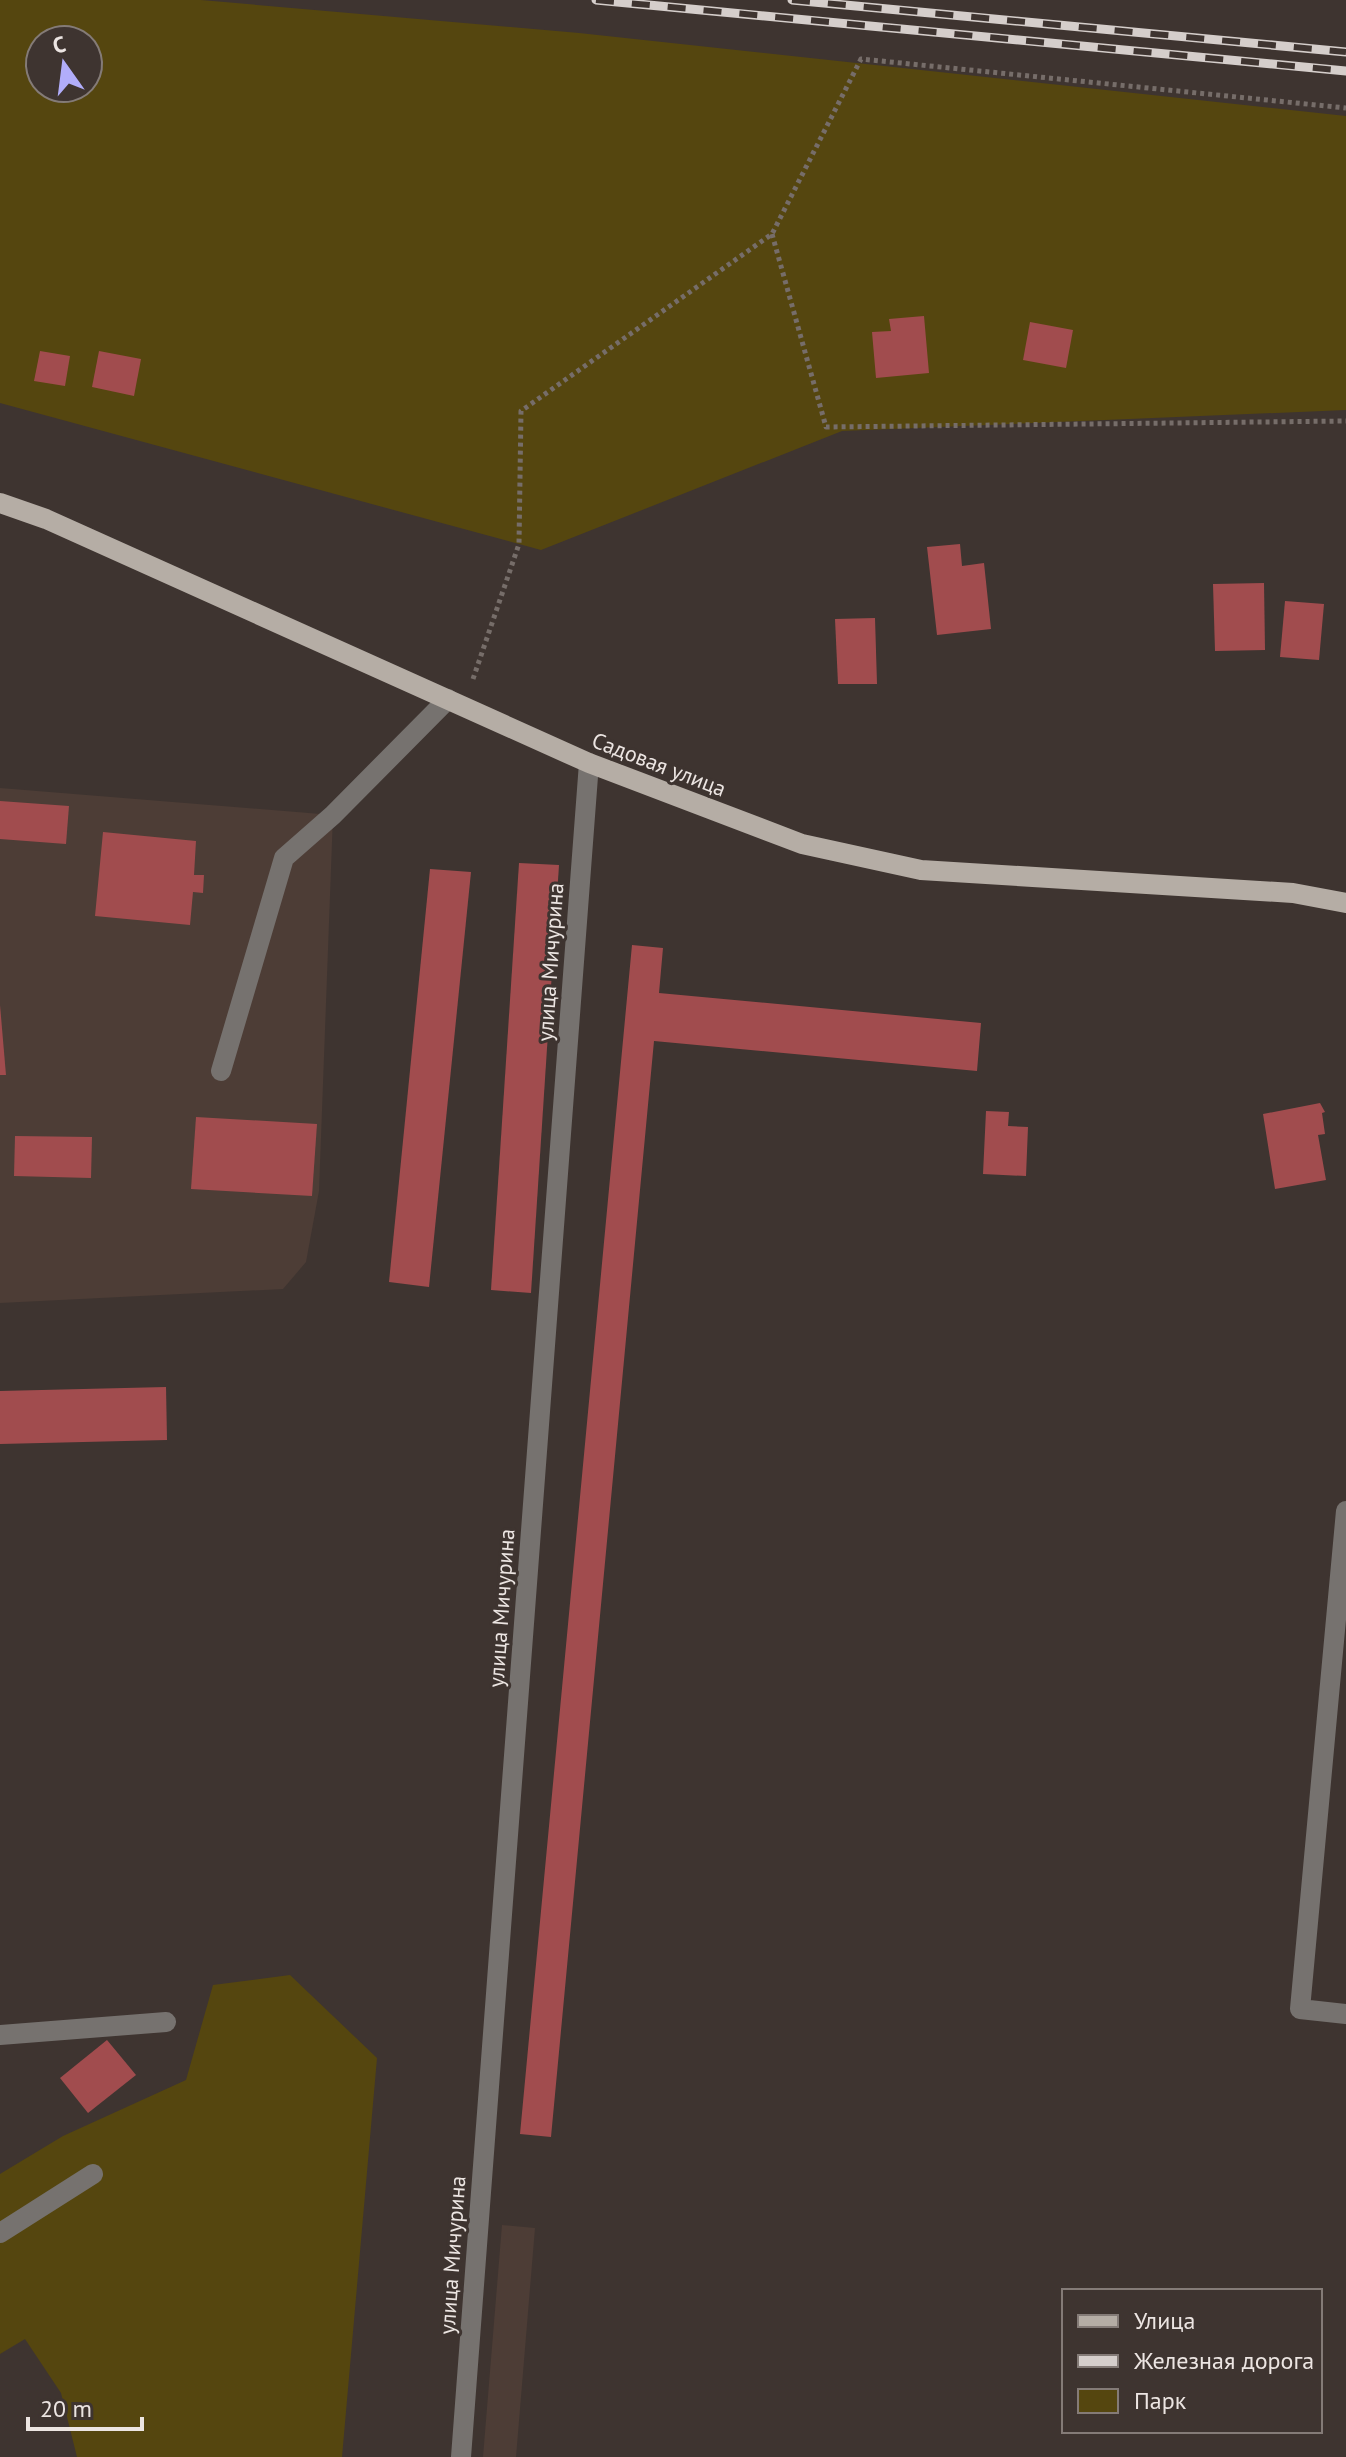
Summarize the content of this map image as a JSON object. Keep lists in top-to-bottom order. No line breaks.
{"streets":{"main road":["Садовая улица"],"street":["улица Мичурина"]},"crossings":[["Садовая улица","улица Мичурина"]],"legend":["Улица","Железная дорога","Парк"],"scale_bar":"20 m","north":"top"}
